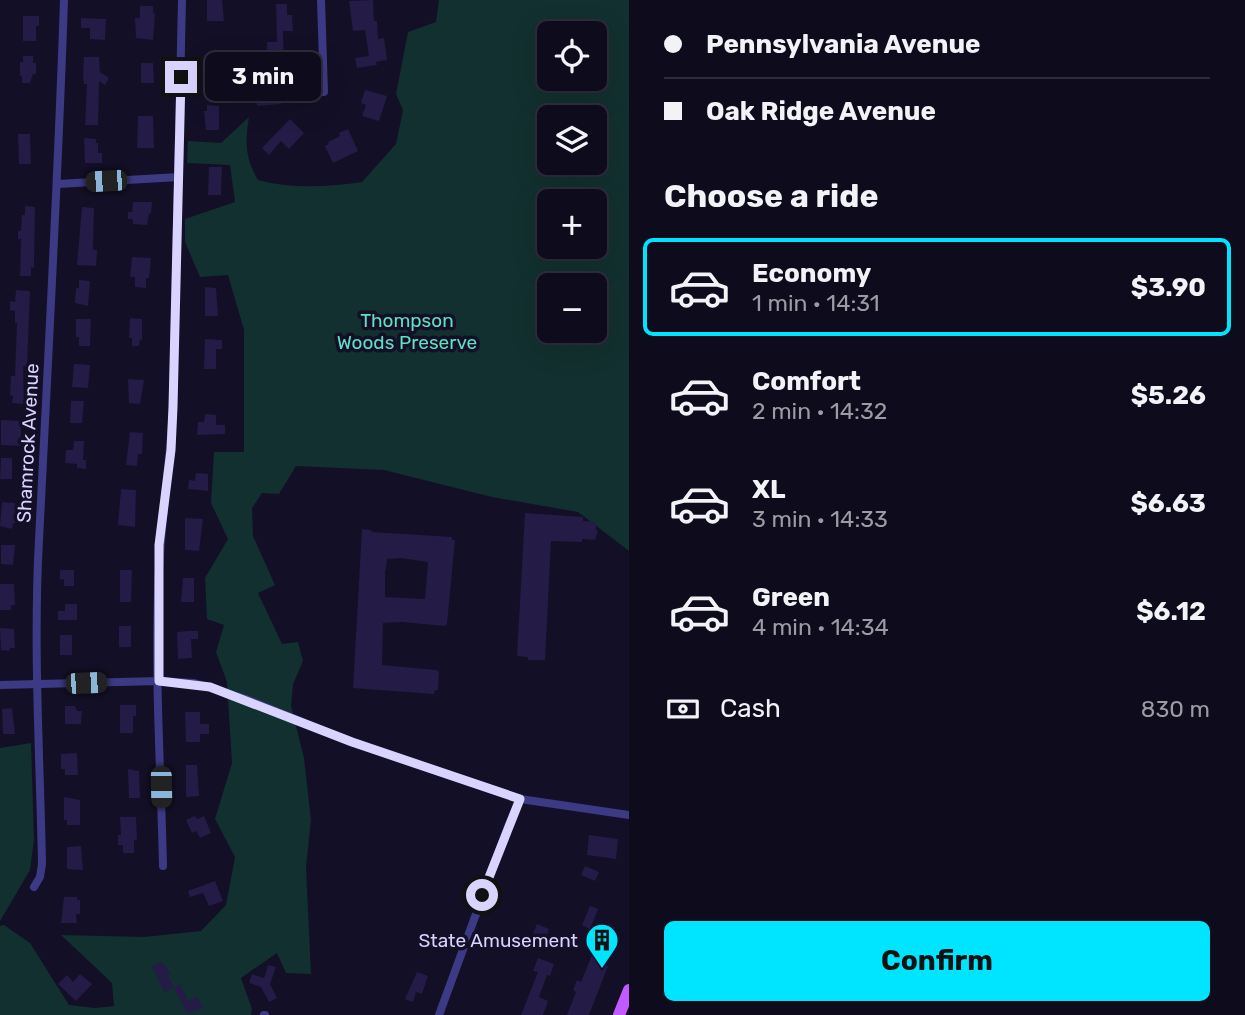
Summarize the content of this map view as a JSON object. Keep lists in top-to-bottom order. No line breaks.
{"streets":{"street":["Shamrock Avenue"]},"parks":["Thompson Woods Preserve"],"places":{"building":["State Amusement"]},"page":{"banner":["Pennsylvania Avenue","Oak Ridge Avenue"],"map_buttons":["+","−"],"bubble":"3 min","heading":"Choose a ride","list":[{"name":"Economy","note":"1 min · 14:31","value":"$3.90"},{"name":"Comfort","note":"2 min · 14:32","value":"$5.26"},{"name":"XL","note":"3 min · 14:33","value":"$6.63"},{"name":"Green","note":"4 min · 14:34","value":"$6.12"}],"pay":["Cash","830 m"],"buttons":"Confirm"}}
